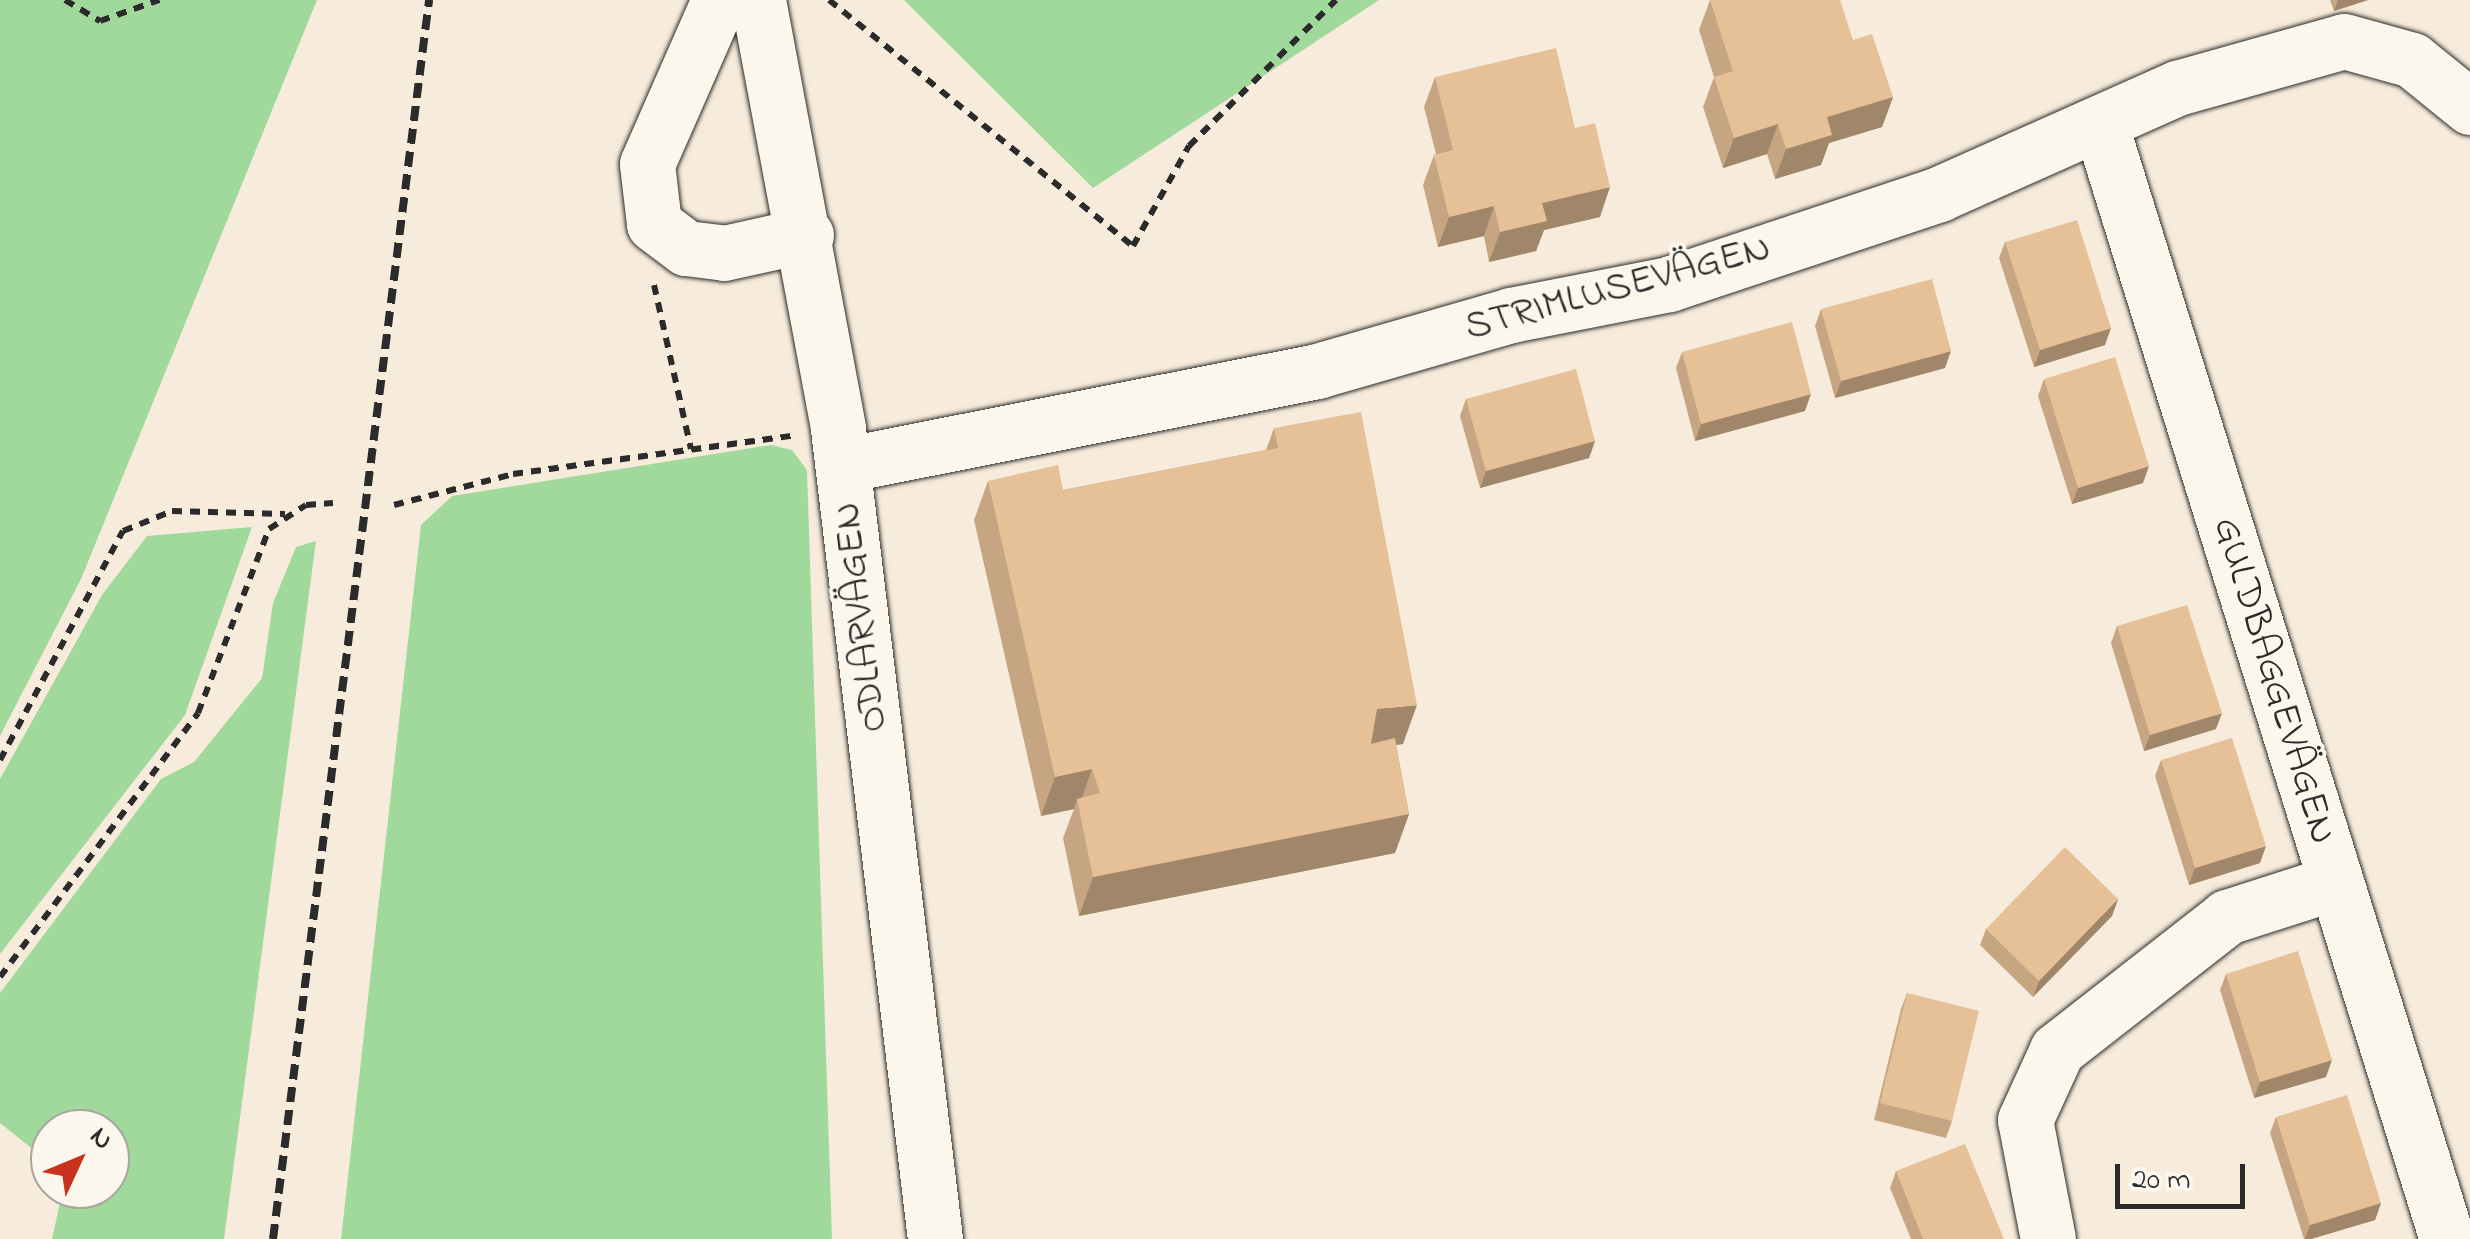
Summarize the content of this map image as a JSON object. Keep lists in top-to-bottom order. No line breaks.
{"streets":{"street":["STRIMLUSEVÄGEN","ODLARVÄGEN","GULDBAGGEVÄGEN"]},"crossings":[["STRIMLUSEVÄGEN","ODLARVÄGEN"],["STRIMLUSEVÄGEN","GULDBAGGEVÄGEN"]],"scale_bar":"20 m","north":"top right"}
